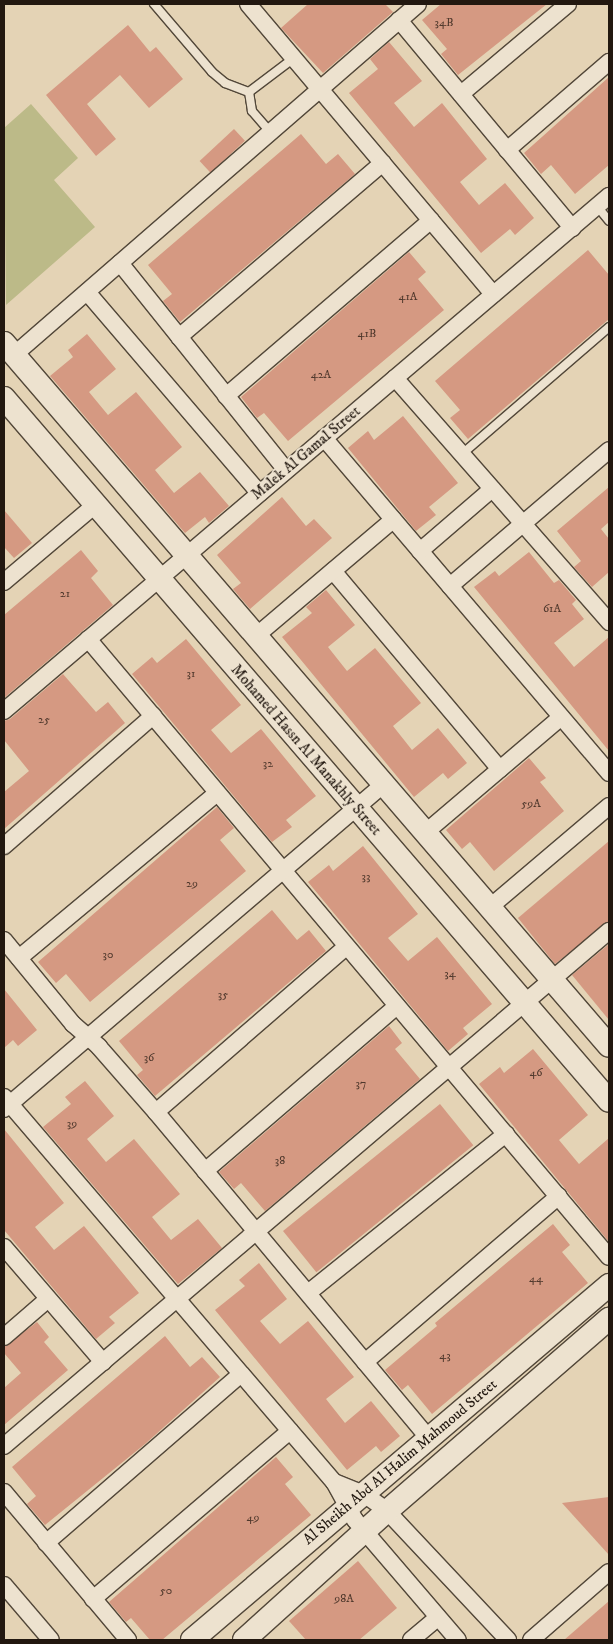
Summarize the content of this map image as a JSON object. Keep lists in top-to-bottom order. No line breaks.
{"streets":{"street":["Malek Al Gamal Street","Mohamed Hassn Al Manakhly Street","Al Sheikh Abd Al Halim Mahmoud Street"]},"crossings":[["Malek Al Gamal Street","Mohamed Hassn Al Manakhly Street"]],"house_numbers":["34B","41A","41B","42A","21","61A","31","25","32","59A","33","29","30","34","35","36","46","37","39","38","44","43","49","50","98A"]}
